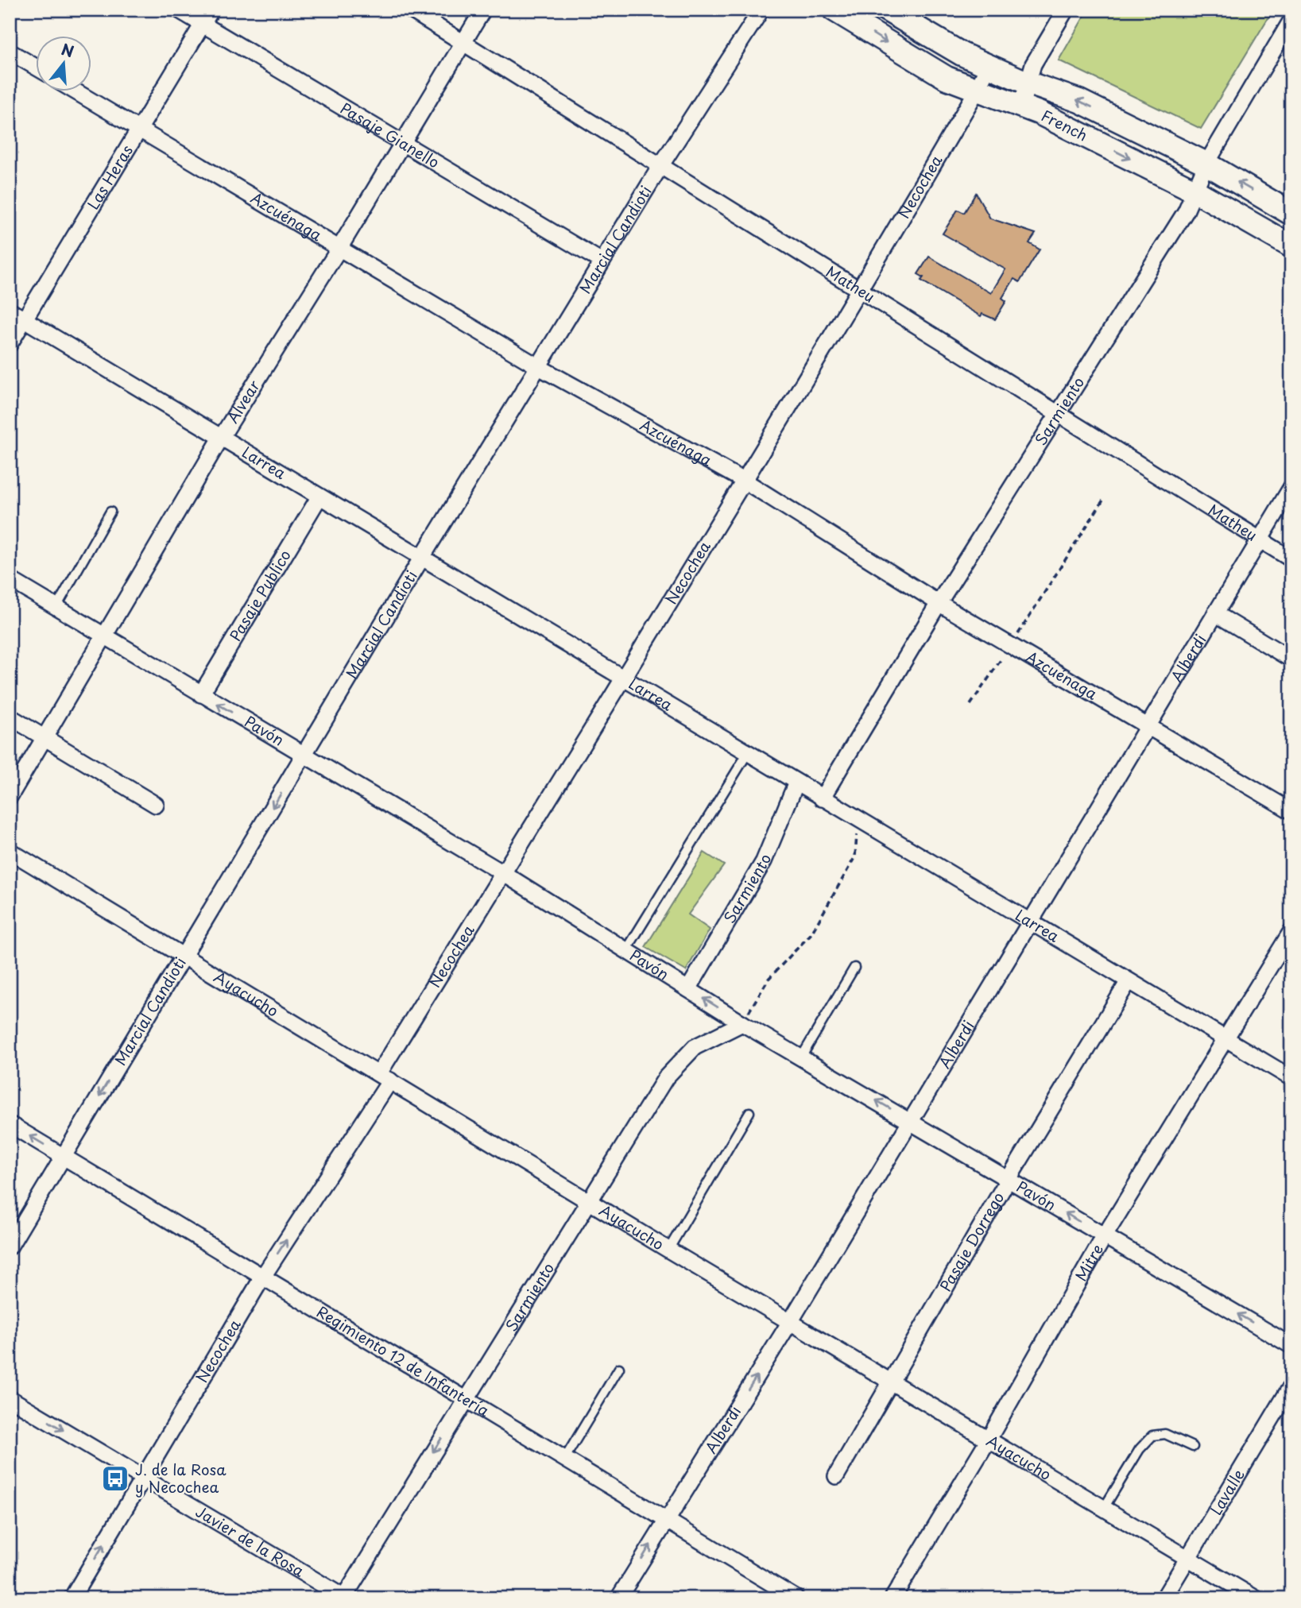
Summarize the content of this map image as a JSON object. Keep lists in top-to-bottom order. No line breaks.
{"streets":{"main road":["French"],"street":["Pasaje Gianello","Las Heras","Necochea","Azcuénaga","Marcial Candioti","Matheu","Alvear","Sarmiento","Larrea","Pasaje Publico","Alberdi","Pavón","Ayacucho","Pasaje Dorrego","Mitre","Regimiento 12 de Infantería","Lavalle","Javier de la Rosa"]},"crossings":[["French","Necochea"],["French","Sarmiento"],["Pasaje Gianello","Las Heras"],["Pasaje Gianello","Marcial Candioti"],["Pasaje Gianello","Alvear"],["Las Heras","Azcuénaga"],["Las Heras","Larrea"],["Necochea","Azcuénaga"],["Necochea","Matheu"],["Necochea","Larrea"],["Necochea","Pavón"],["Necochea","Ayacucho"],["Necochea","Regimiento 12 de Infantería"],["Necochea","Javier de la Rosa"],["Azcuénaga","Marcial Candioti"],["Azcuénaga","Alvear"],["Azcuénaga","Sarmiento"],["Azcuénaga","Alberdi"],["Marcial Candioti","Matheu"],["Marcial Candioti","Larrea"],["Marcial Candioti","Pavón"],["Marcial Candioti","Ayacucho"],["Marcial Candioti","Regimiento 12 de Infantería"],["Matheu","Alvear"],["Matheu","Sarmiento"],["Matheu","Alberdi"],["Alvear","Larrea"],["Alvear","Pavón"],["Sarmiento","Larrea"],["Sarmiento","Pavón"],["Sarmiento","Ayacucho"],["Sarmiento","Regimiento 12 de Infantería"],["Sarmiento","Javier de la Rosa"],["Larrea","Pasaje Publico"],["Larrea","Alberdi"],["Larrea","Pasaje Dorrego"],["Larrea","Mitre"],["Pasaje Publico","Pavón"],["Alberdi","Pavón"],["Alberdi","Ayacucho"],["Alberdi","Regimiento 12 de Infantería"],["Pavón","Pasaje Dorrego"],["Pavón","Mitre"],["Ayacucho","Pasaje Dorrego"],["Ayacucho","Mitre"],["Ayacucho","Lavalle"]],"one_way":["Pavón","Javier de la Rosa"],"places":{"bus stop":["J. de la Rosa y Necochea"]},"north":"top"}
